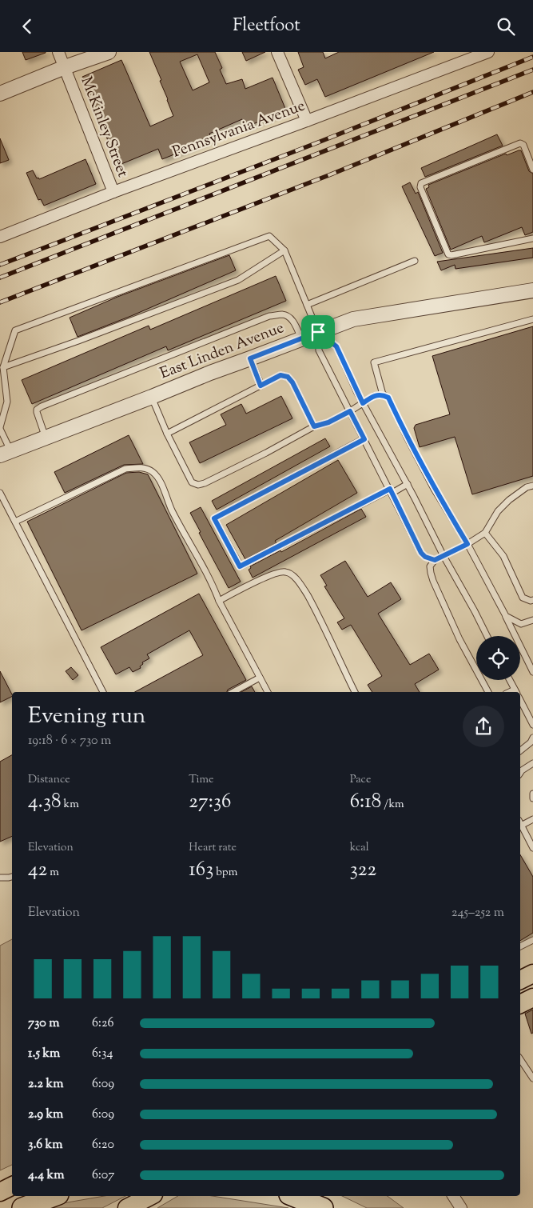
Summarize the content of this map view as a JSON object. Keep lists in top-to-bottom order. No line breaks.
{"streets":{"street":["McKinley Street","Pennsylvania Avenue","East Linden Avenue"]},"crossings":[["McKinley Street","Pennsylvania Avenue"]],"page":{"header":"Fleetfoot","heading":["Evening run","19:18 · 6 × 730 m"],"stats":[["Distance","4.38 km"],["Time","27:36"],["Pace","6:18 /km"],["Elevation","42 m"],["Heart rate","163 bpm"],["kcal","322"]],"chart":["Elevation","245–252 m"],"list":[{"name":"730 m","note":"6:26"},{"name":"1.5 km","note":"6:34"},{"name":"2.2 km","note":"6:09"},{"name":"2.9 km","note":"6:09"},{"name":"3.6 km","note":"6:20"},{"name":"4.4 km","note":"6:07"}]}}
